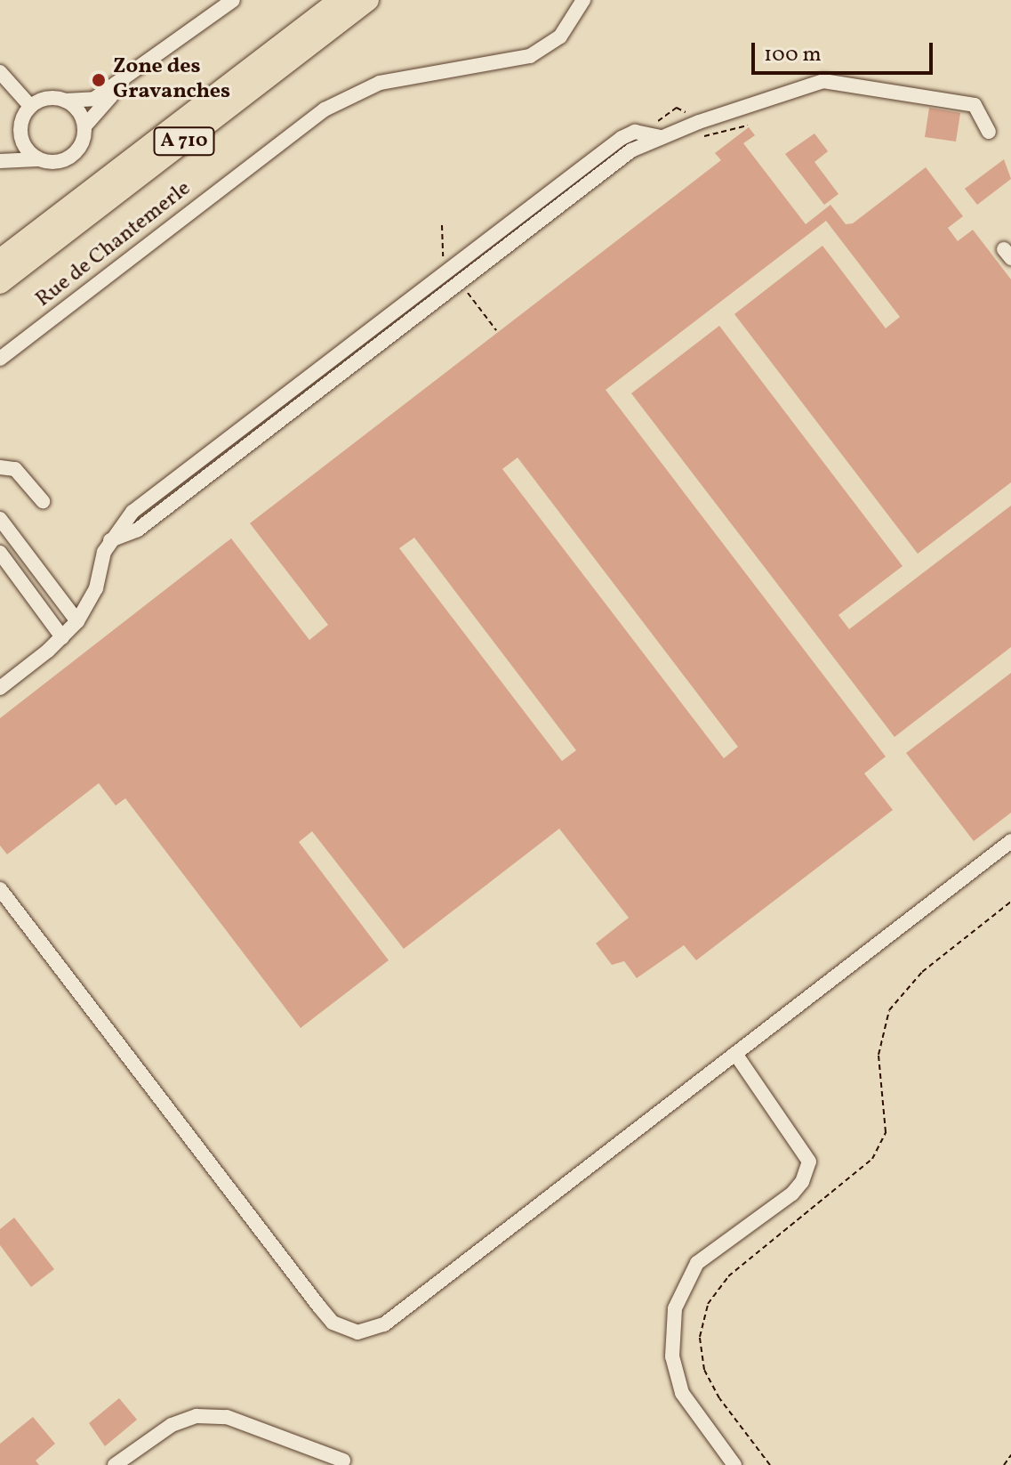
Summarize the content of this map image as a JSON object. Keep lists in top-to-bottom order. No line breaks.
{"streets":{"highway":["A 710"],"street":["Rue de Chantemerle"]},"places":["Zone des Gravanches"],"scale_bar":"100 m"}
